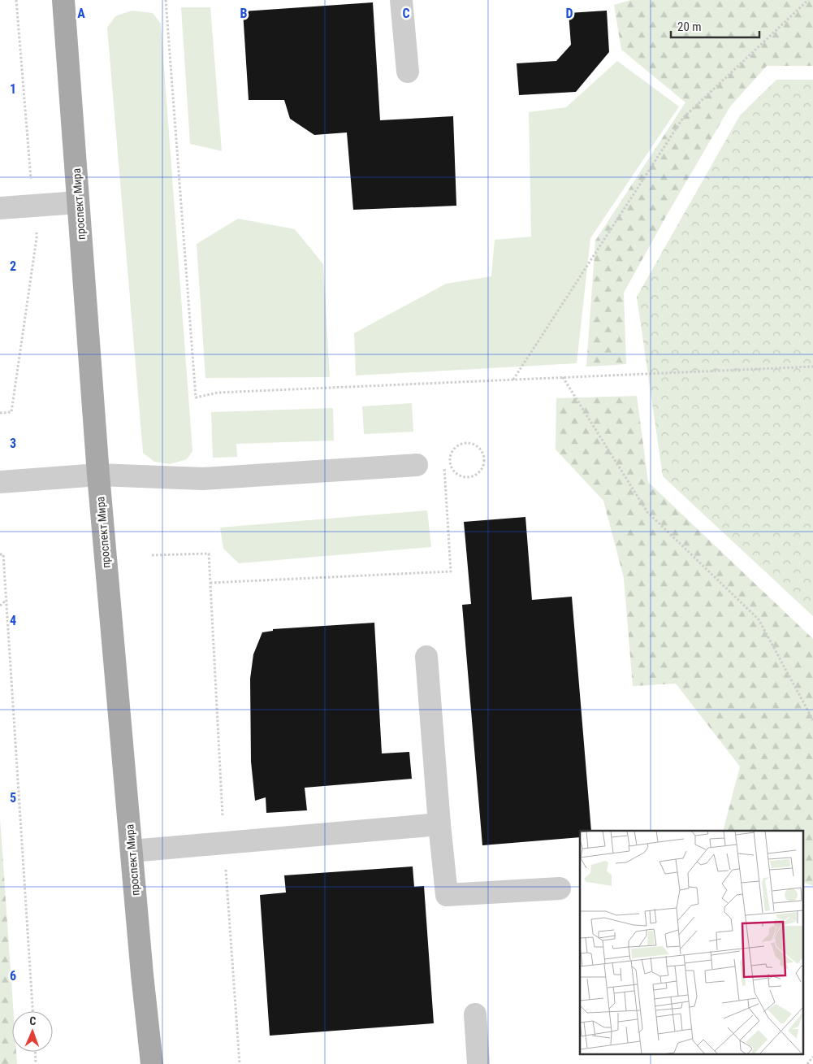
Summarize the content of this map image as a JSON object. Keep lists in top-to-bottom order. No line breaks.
{"streets":{"main road":["проспект Мира"]},"scale_bar":"20 m","north":"top","grid":{"columns":["A","B","C","D"],"rows":["1","2","3","4","5","6"]}}
